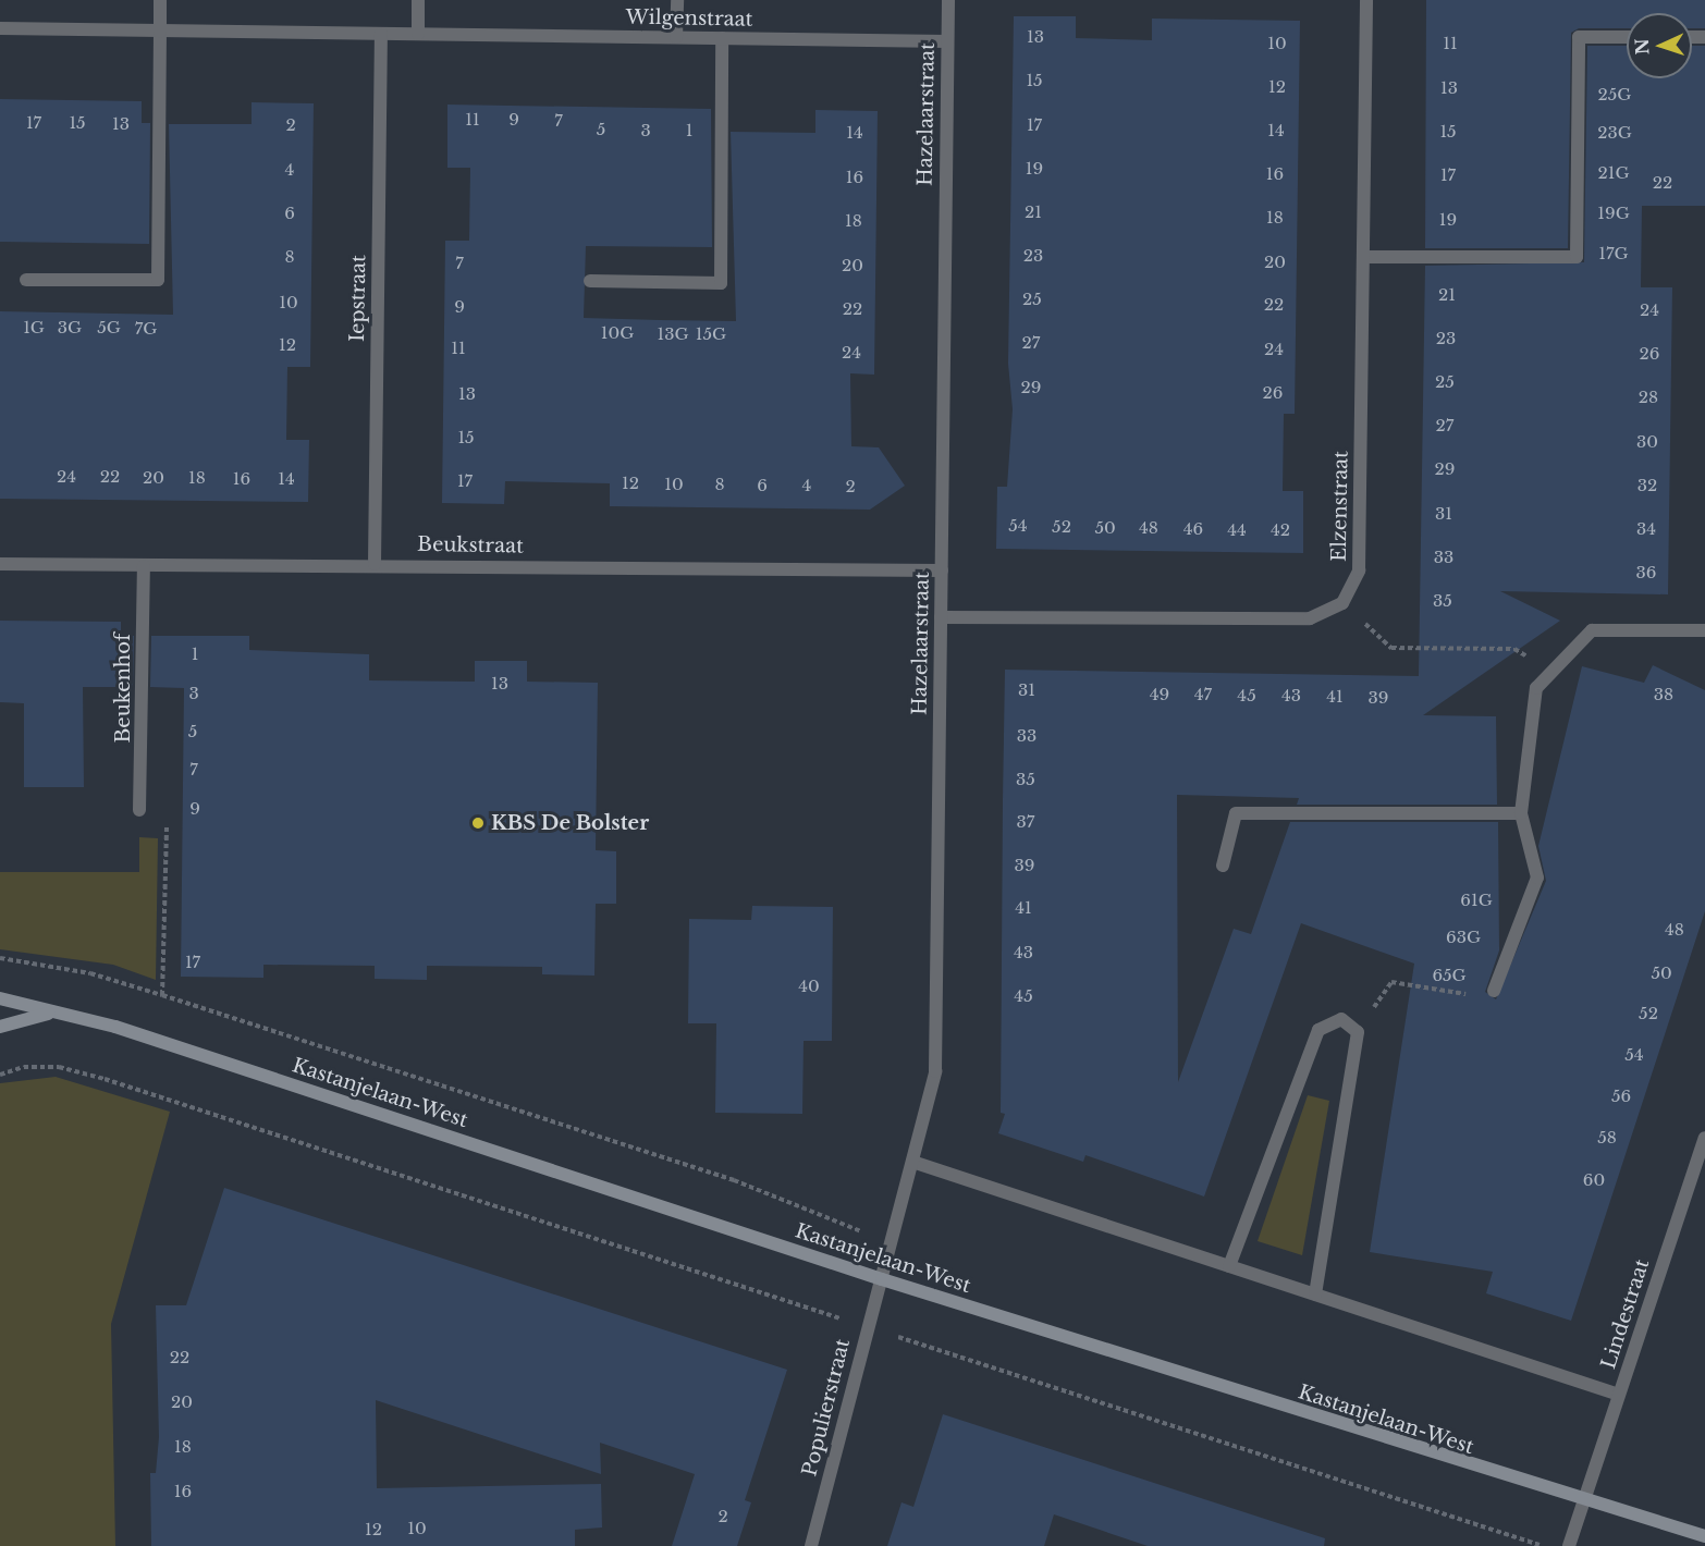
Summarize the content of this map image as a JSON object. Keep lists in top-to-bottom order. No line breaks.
{"streets":{"main road":["Kastanjelaan-West"],"street":["Wilgenstraat","Hazelaarstraat","Iepstraat","Elzenstraat","Beukstraat","Beukenhof","Lindestraat","Populierstraat"]},"crossings":[["Wilgenstraat","Hazelaarstraat"],["Wilgenstraat","Iepstraat"],["Hazelaarstraat","Beukstraat"],["Hazelaarstraat","Kastanjelaan-West"],["Hazelaarstraat","Populierstraat"],["Iepstraat","Beukstraat"],["Beukstraat","Beukenhof"],["Kastanjelaan-West","Lindestraat"],["Kastanjelaan-West","Populierstraat"]],"places":["KBS De Bolster"],"house_numbers":["13","10","11","15","12","13","25G","11","9","7","17","15","13","2","17","5","3","1","14","15","14","23G","19","4","21G","16","17","16","22","21","6","19G","18","19","18","17G","23","8","20","7","20","21","25","10","22","9","22","24","1G","3G","5G","7G","10G","13G","15G","23","27","12","11","24","24","26","25","29","26","13","28","27","15","30","29","24","22","20","18","16","14","17","12","10","8","6","4","32","2","31","54","52","50","48","46","34","44","42","33","36","35","1","13","31","3","49","47","38","45","43","41","39","5","33","7","35","9","37","39","61G","41","48","63G","43","17","50","65G","40","45","52","54","56","58","60","22","20","18","16","2","10","12"],"north":"left"}
